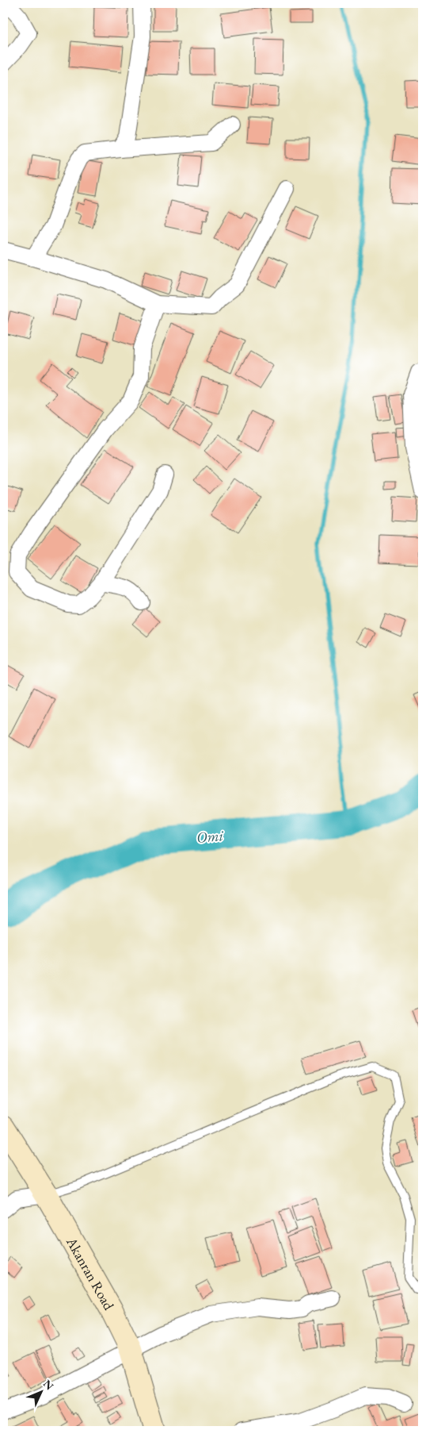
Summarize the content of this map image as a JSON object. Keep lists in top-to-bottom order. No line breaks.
{"streets":{"main road":["Akanran Road"]},"water":["Omi"],"north":"top right"}
